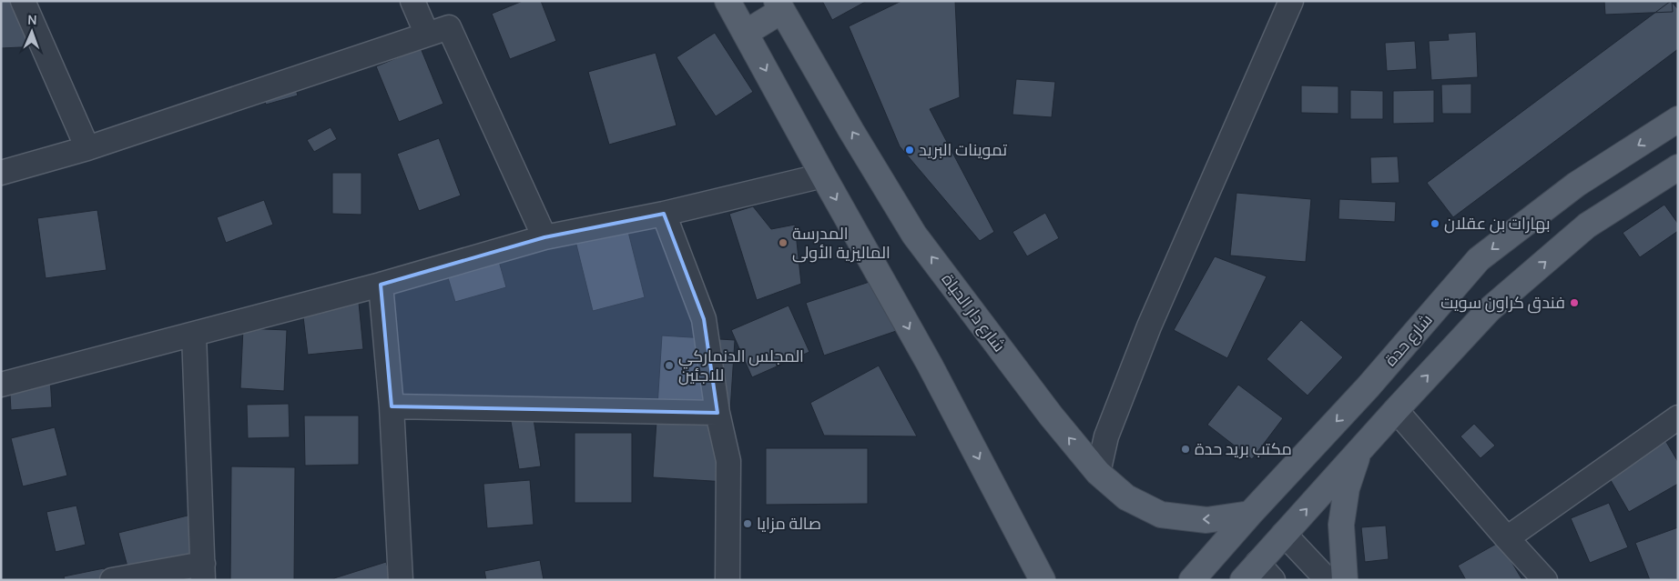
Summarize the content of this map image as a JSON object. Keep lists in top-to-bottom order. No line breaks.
{"streets":{"main road":["شارع دار الحياة","شارع حدة"]},"crossings":[["شارع دار الحياة","شارع حدة"]],"places":["تموينات البريد","بهارات بن عقلان","المدرسة الماليزية الأولى","فندق كراون سويت","المجلس الدنماركي للاجئين","مكتب بريد حدة","صالة مزايا"],"north":"top"}
